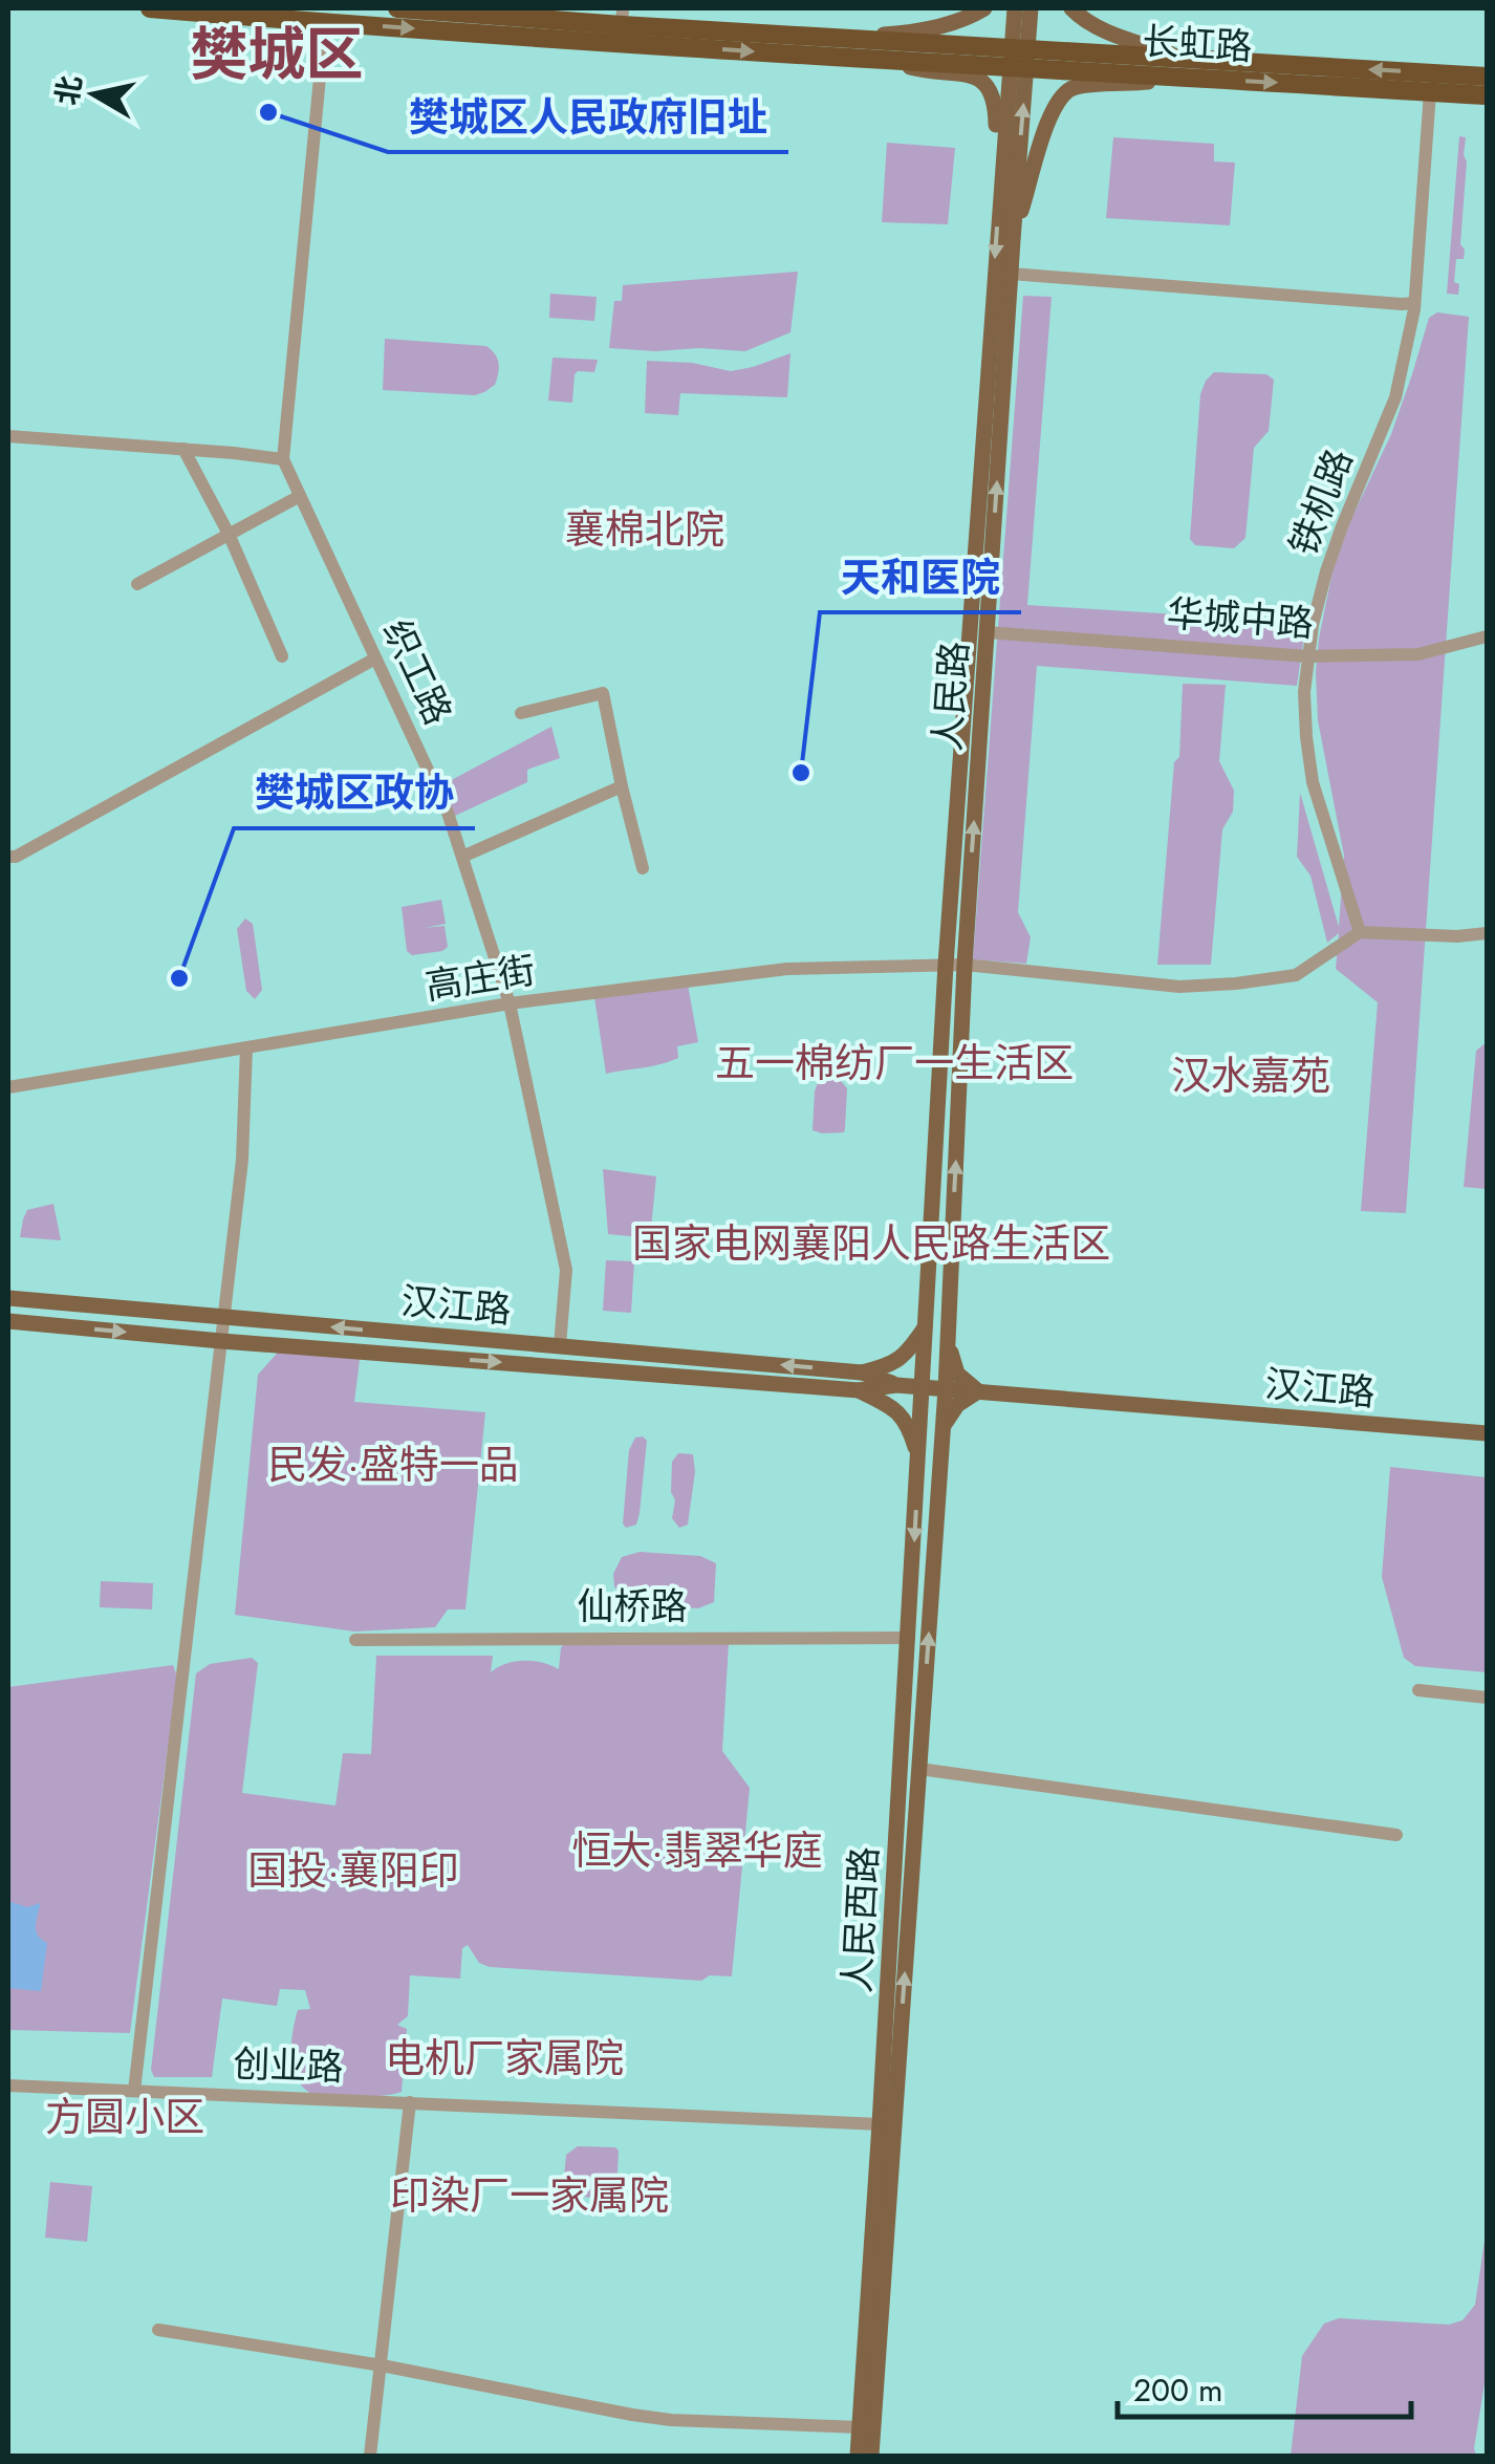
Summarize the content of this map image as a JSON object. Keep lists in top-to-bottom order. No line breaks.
{"streets":{"highway":["长虹路"],"main road":["人民路","汉江路","人民西路"],"street":["铁机路","华城中路","织工路","高庄街","仙桥路","创业路"]},"crossings":[["长虹路","铁机路"],["长虹路","人民路"],["铁机路","华城中路"],["铁机路","高庄街"],["华城中路","人民路"],["织工路","高庄街"],["织工路","汉江路"],["人民路","高庄街"],["人民路","汉江路"],["人民路","人民西路"],["汉江路","人民西路"],["仙桥路","人民西路"],["人民西路","创业路"]],"districts":["樊城区","襄棉北院","五一棉纺厂一生活区","汉水嘉苑","国家电网襄阳人民路生活区","民发·盛特一品","恒大·翡翠华庭","国投·襄阳印","电机厂家属院","方圆小区","印染厂一家属院"],"places":["樊城区人民政府旧址","天和医院","樊城区政协"],"scale_bar":"200 m","north":"left"}
